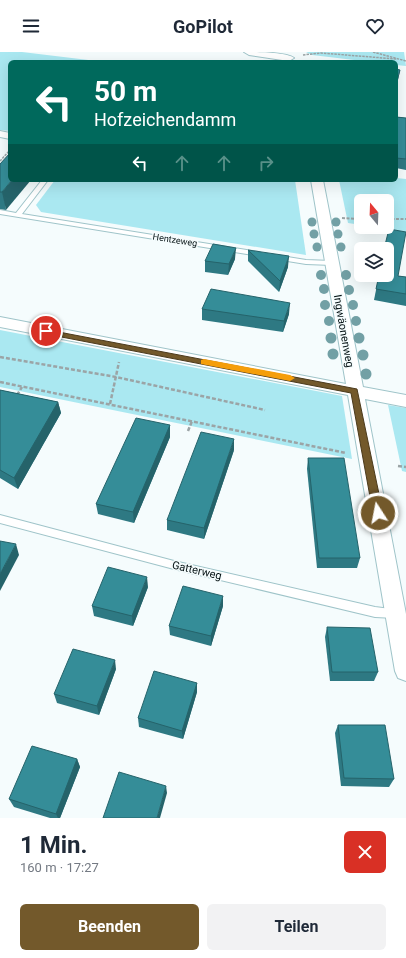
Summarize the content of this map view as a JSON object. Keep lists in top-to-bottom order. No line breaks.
{"streets":{"street":["Ingwäonenweg"],"lane":["Hentzeweg","Gatterweg"]},"crossings":[["Hentzeweg","Ingwäonenweg"],["Ingwäonenweg","Gatterweg"]],"north":"top","page":{"header":"GoPilot","turn":["50 m","Hofzeichendamm"],"heading":["1 Min.","160 m · 17:27"],"buttons":["Beenden","Teilen"]}}
